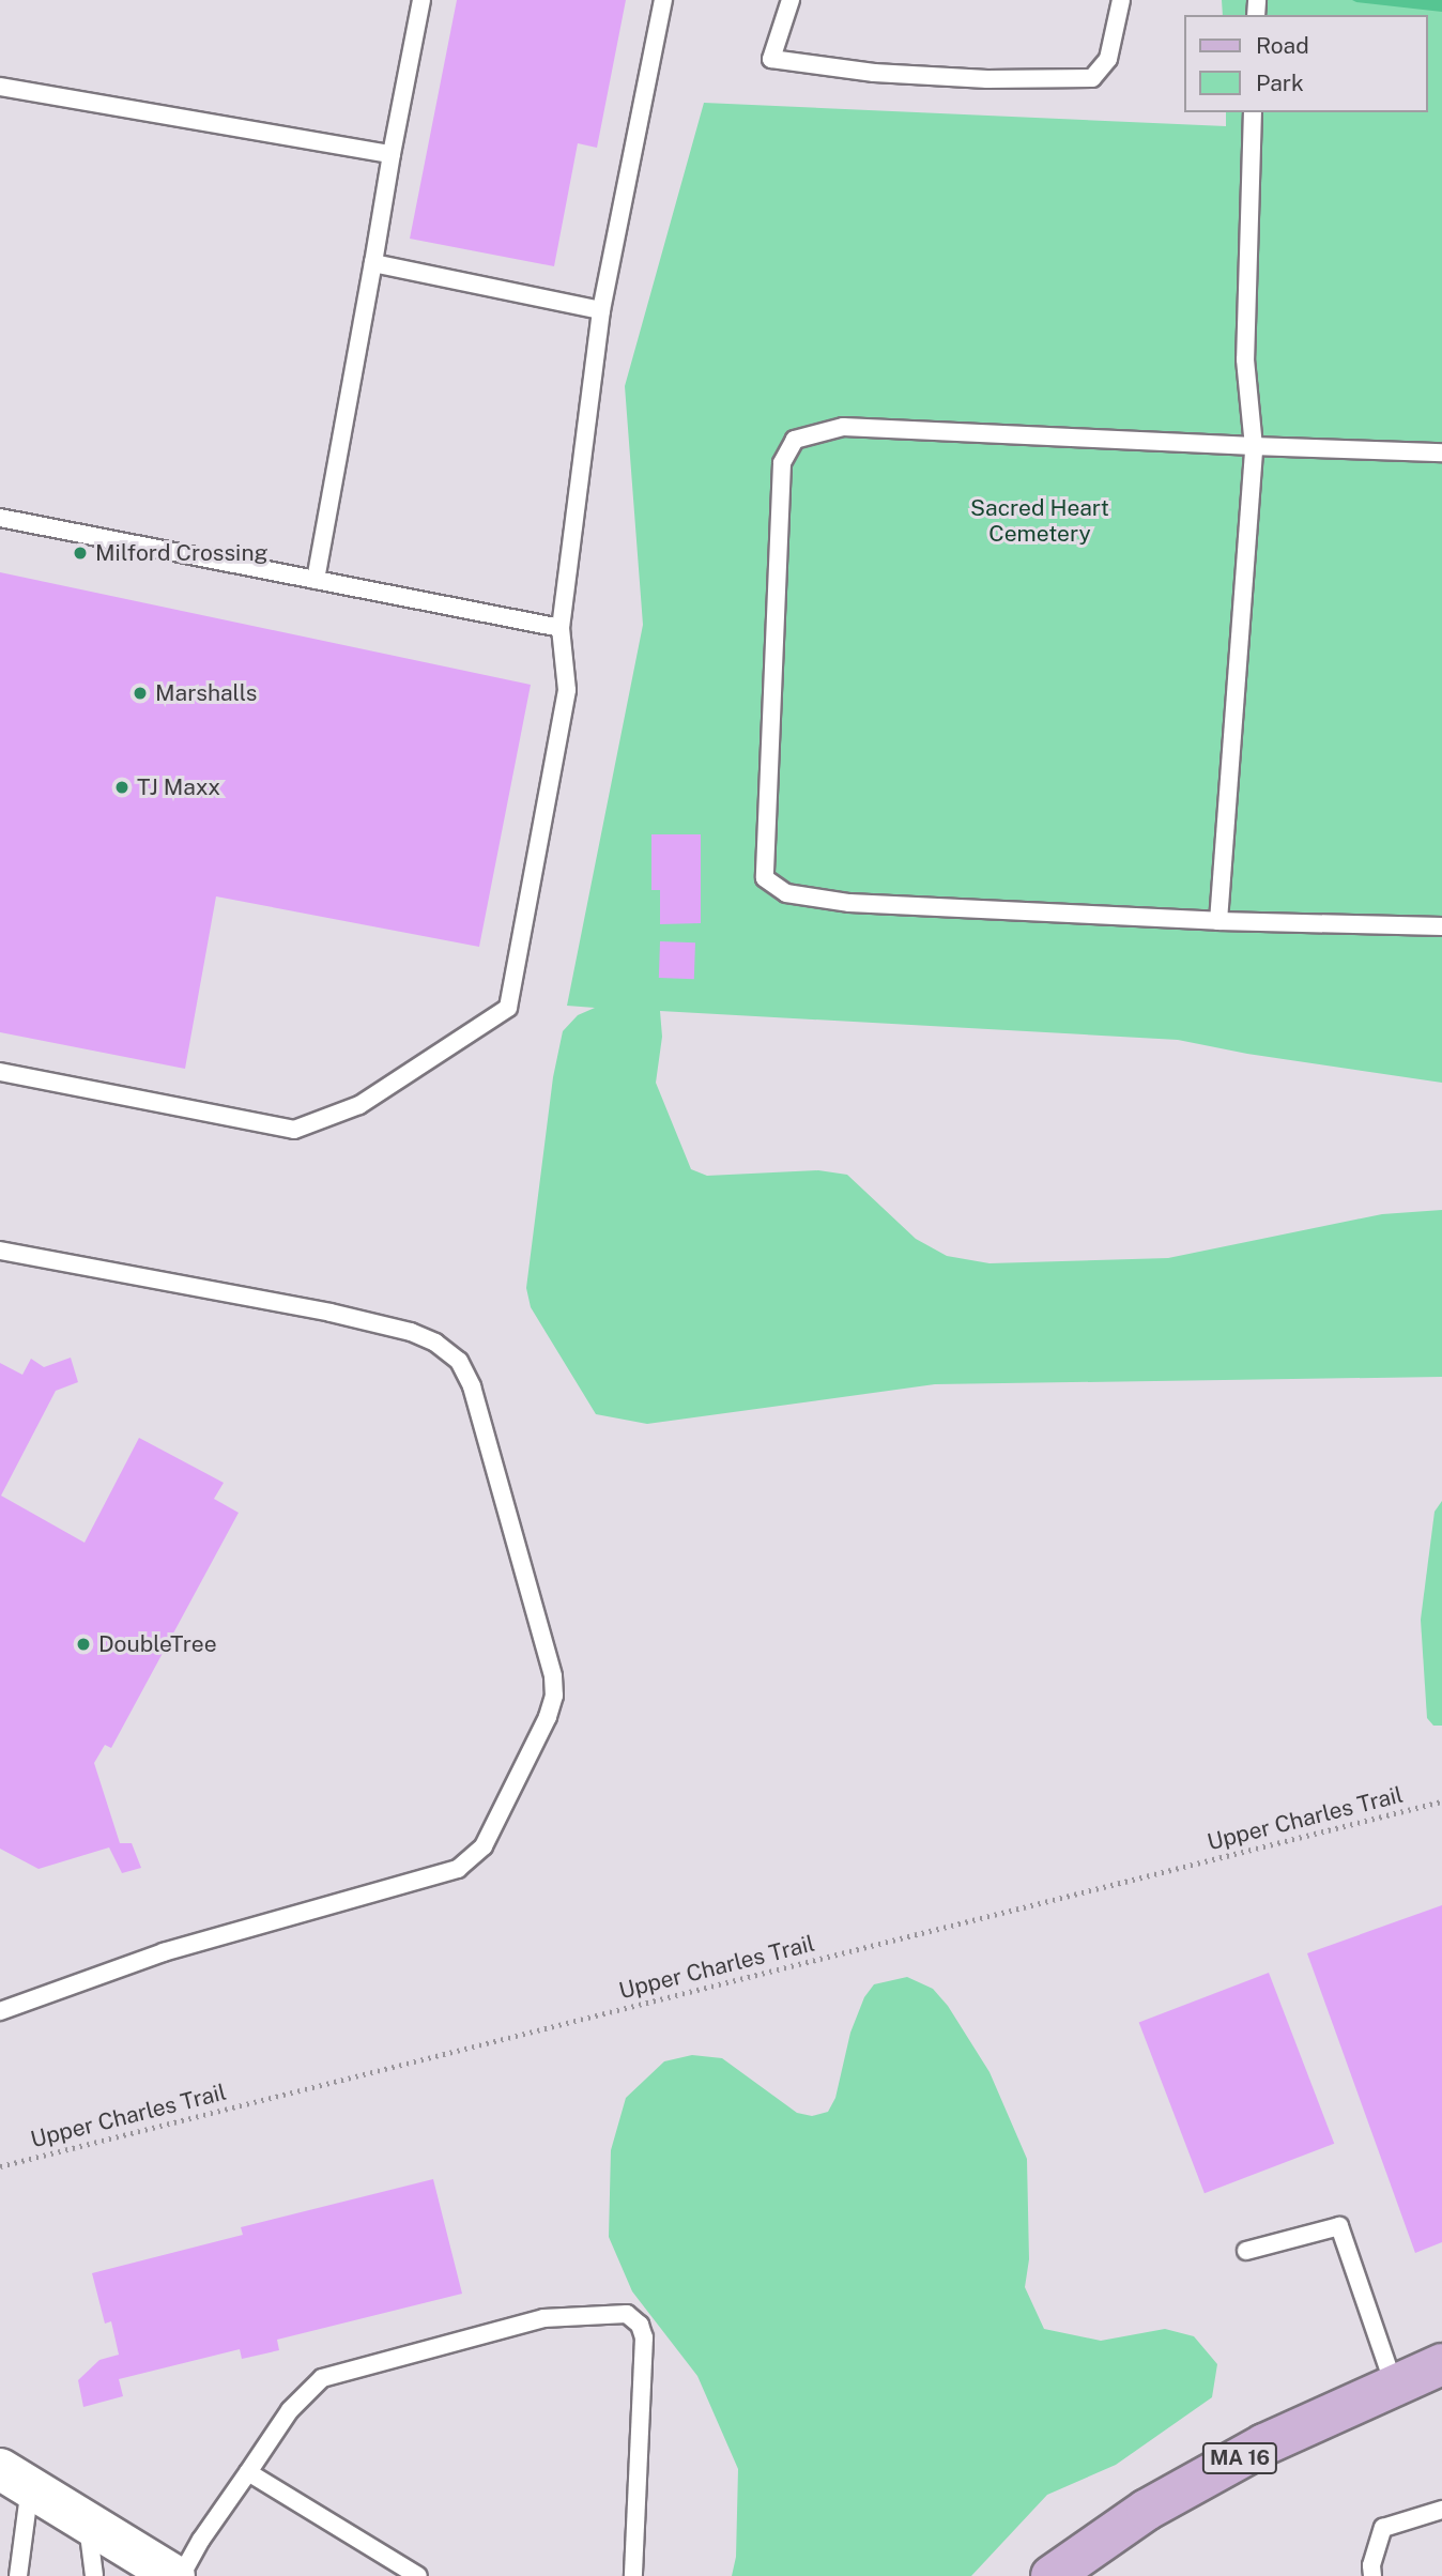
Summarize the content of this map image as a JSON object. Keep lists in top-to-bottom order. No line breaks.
{"streets":{"main road":["MA 16"],"path":["Upper Charles Trail"]},"parks":["Sacred Heart Cemetery"],"places":["Milford Crossing","Marshalls","TJ Maxx","DoubleTree"],"legend":["Road","Park"]}
